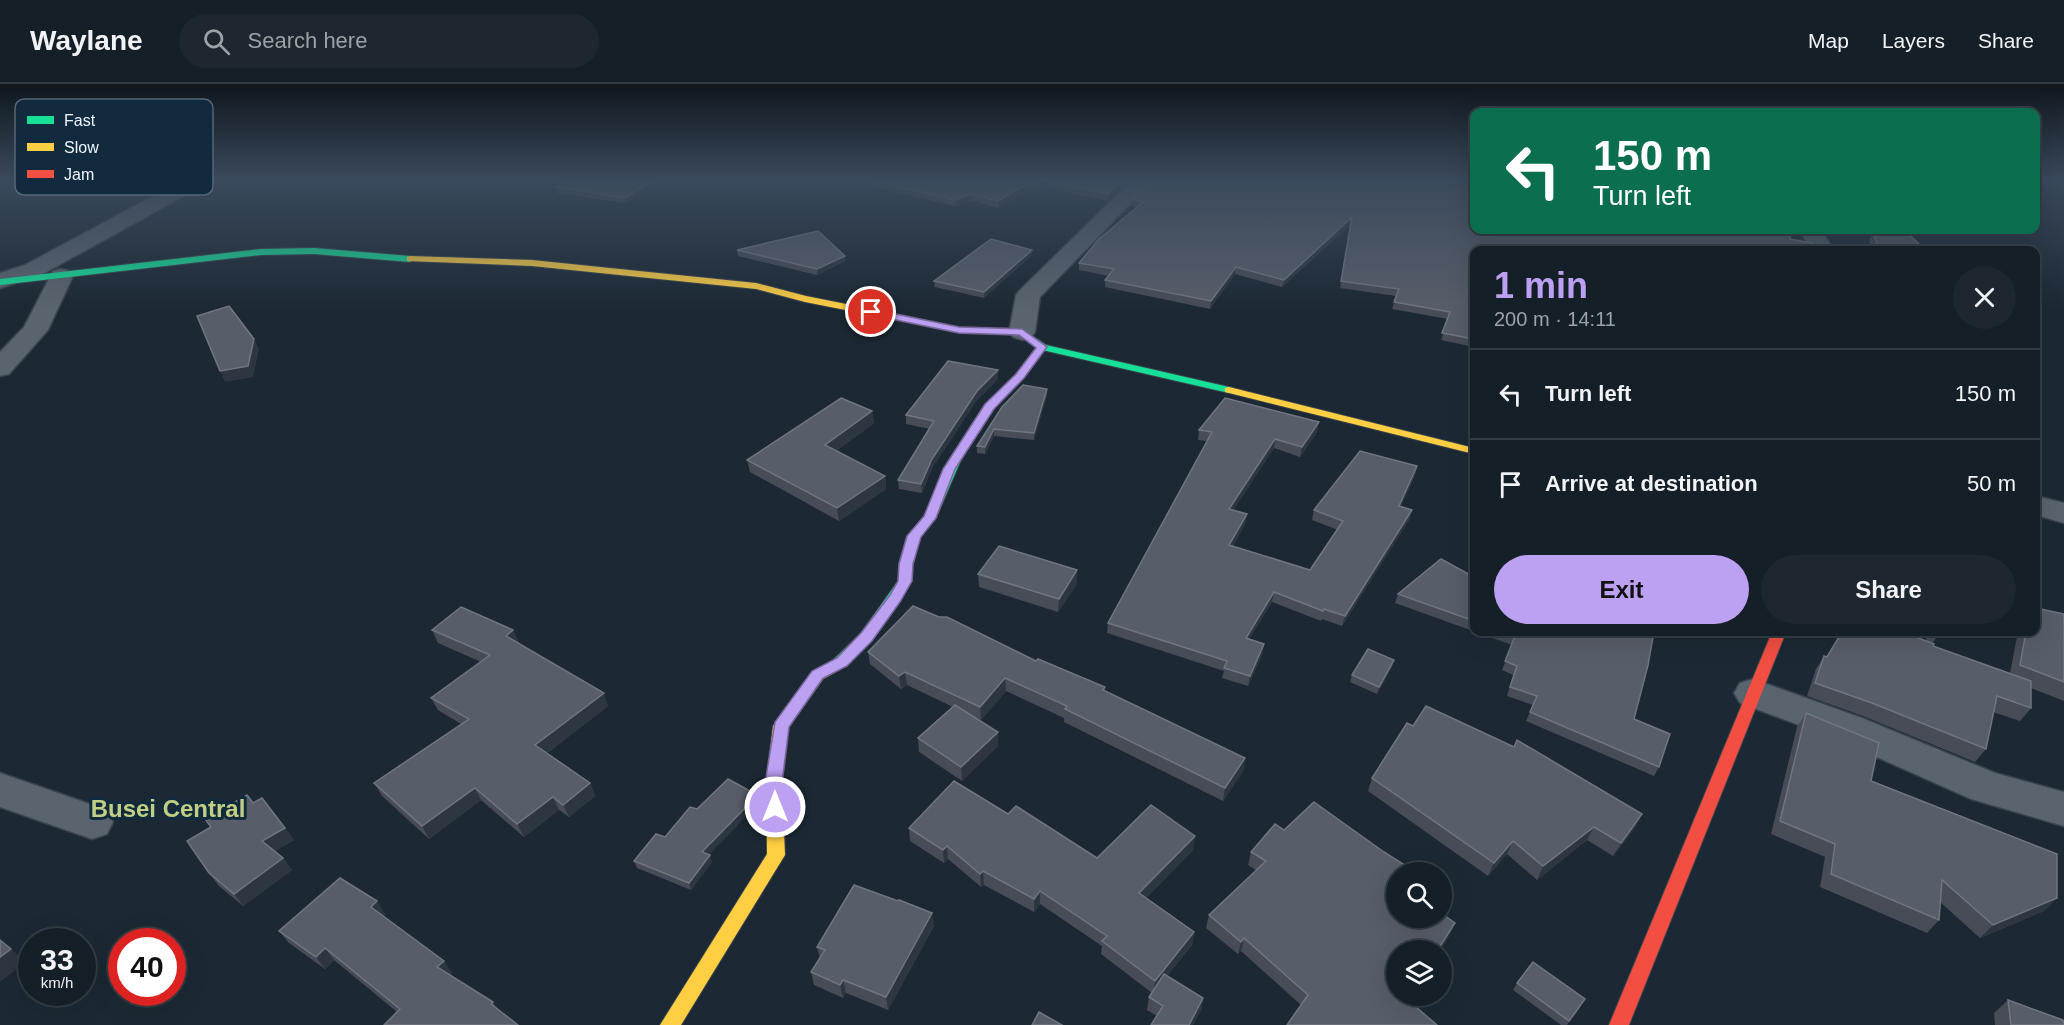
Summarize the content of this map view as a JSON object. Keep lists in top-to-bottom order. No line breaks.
{"districts":["Busei Central"],"legend":["Fast","Slow","Jam"],"page":{"header":"Waylane","search":"Search here","nav":["Map","Layers","Share"],"turn":["150 m","Turn left"],"heading":["1 min","200 m · 14:11"],"list":[{"name":"Turn left","value":"150 m"},{"name":"Arrive at destination","value":"50 m"}],"buttons":["Exit","Share"],"speed":"33 km/h","limit":"40"}}
